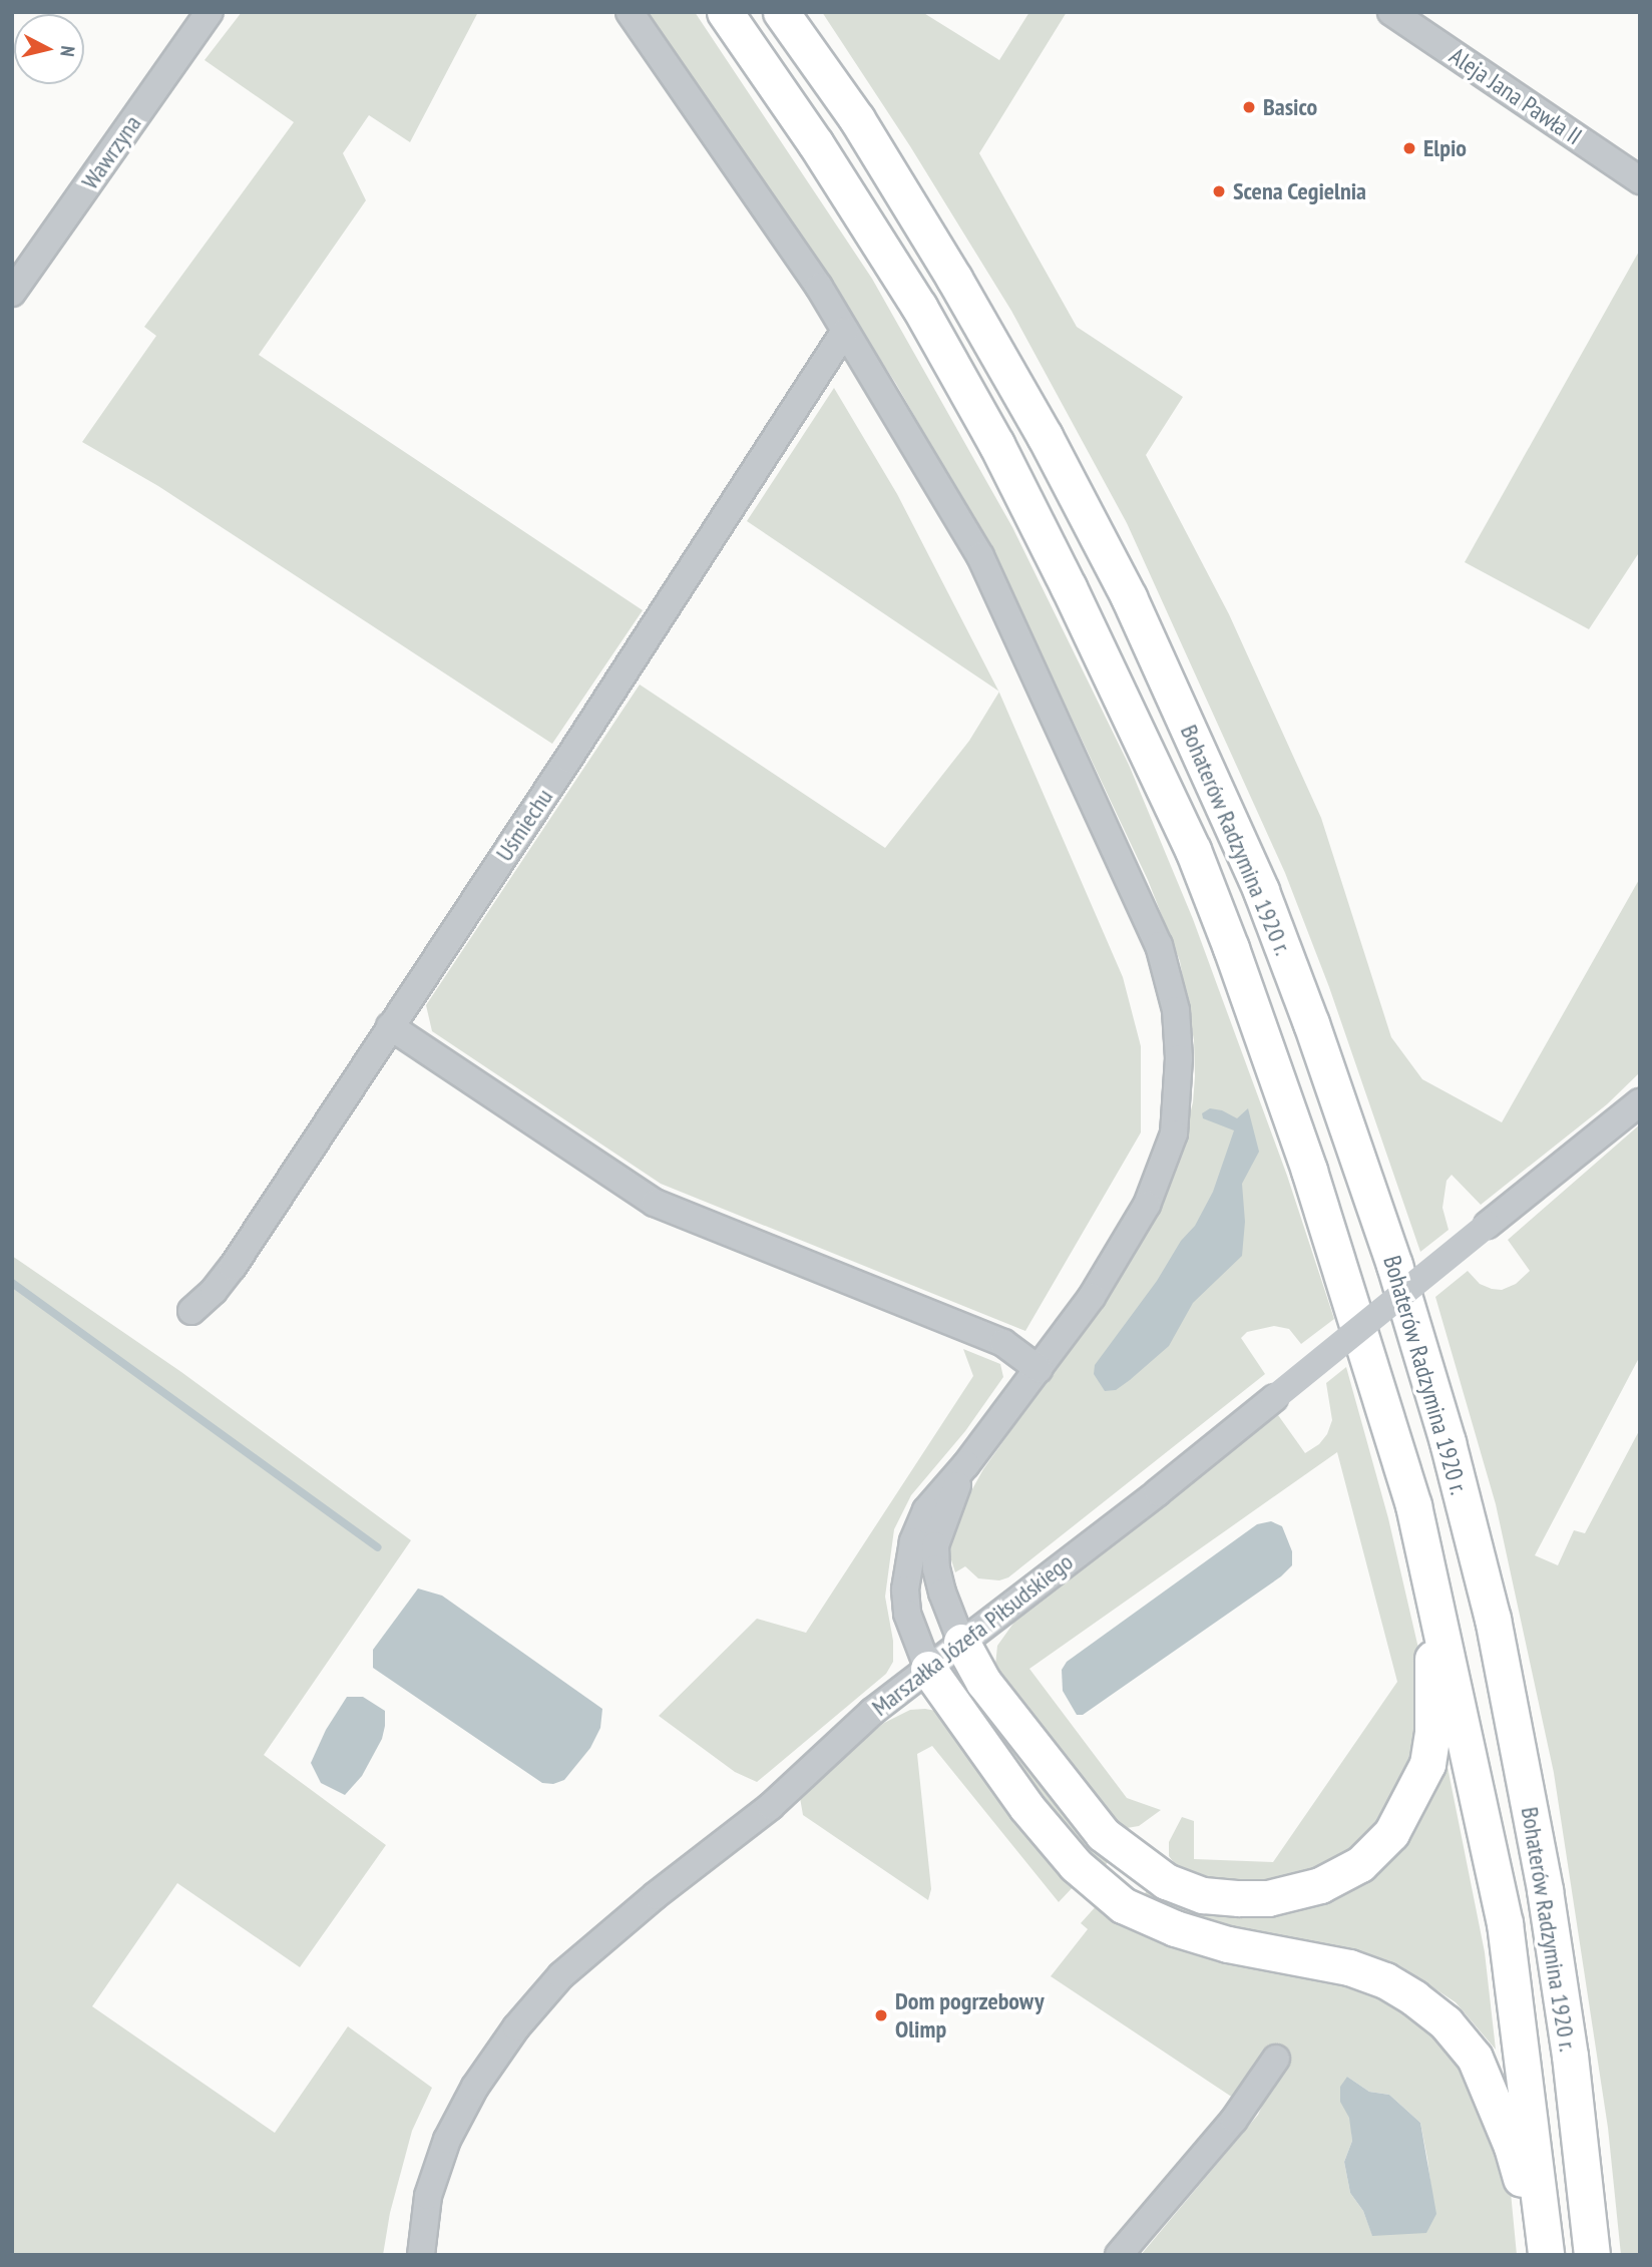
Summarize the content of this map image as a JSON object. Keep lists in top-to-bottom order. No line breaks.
{"streets":{"main road":["Bohaterów Radzymina 1920 r."],"street":["Aleja Jana Pawła II","Wawrzyna","Uśmiechu","Marszałka Józefa Piłsudskiego"]},"places":["Basico","Elpio","Scena Cegielnia","Dom pogrzebowy Olimp"],"north":"right"}
